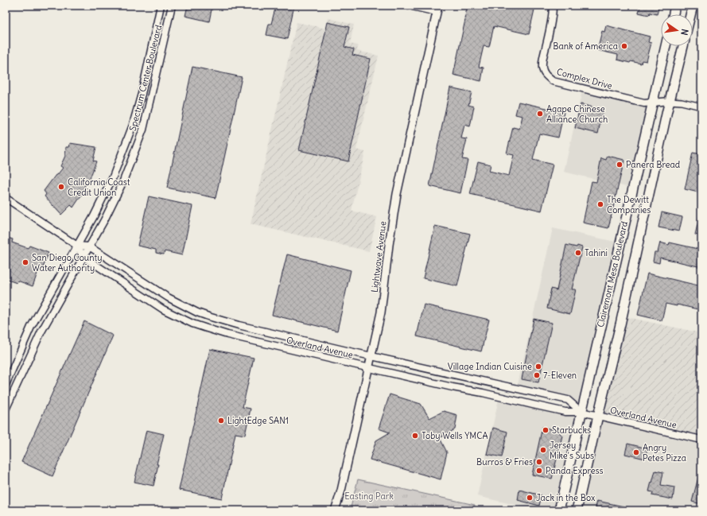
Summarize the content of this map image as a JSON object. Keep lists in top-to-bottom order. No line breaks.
{"streets":{"main road":["Lightwave Avenue","Clairemont Mesa Boulevard"],"street":["Spectrum Center Boulevard","Complex Drive","Overland Avenue"]},"crossings":[["Spectrum Center Boulevard","Overland Avenue"],["Complex Drive","Clairemont Mesa Boulevard"],["Lightwave Avenue","Overland Avenue"],["Clairemont Mesa Boulevard","Overland Avenue"]],"parks":["Easting Park"],"places":["Bank of America","Agape Chinese Alliance Church","Panera Bread","California Coast Credit Union","The Dewitt Companies","Tahini","San Diego County Water Authority","Village Indian Cuisine","7-Eleven","LightEdge SAN1","Starbucks","Toby Wells YMCA","Jersey Mike's Subs","Angry Petes Pizza","Burros & Fries","Panda Express","Jack in the Box"],"north":"right"}
